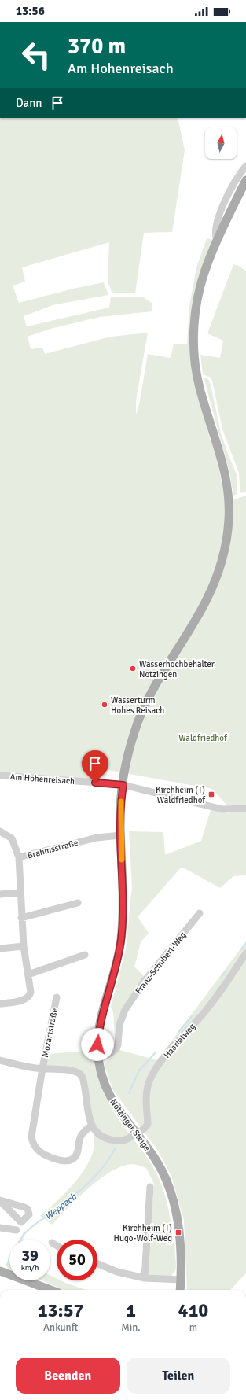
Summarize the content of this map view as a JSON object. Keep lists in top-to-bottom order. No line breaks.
{"streets":{"main road":["Notzinger Steige"],"street":["Am Hohenreisach","Brahmsstraße","Franz-Schubert-Weg","Mozartstraße","Haarletweg"]},"crossings":[["Am Hohenreisach","Notzinger Steige"],["Brahmsstraße","Notzinger Steige"],["Franz-Schubert-Weg","Notzinger Steige"],["Haarletweg","Notzinger Steige"]],"water":["Weppach"],"parks":["Waldfriedhof"],"places":{"other":["Wasserhochbehälter Notzingen","Wasserturm Hohes Reisach"],"transit":["Kirchheim (T) Waldfriedhof","Kirchheim (T) Hugo-Wolf-Weg"]},"north":"top","page":{"status":"13:56","turn":["370 m","Am Hohenreisach"],"then":"Dann","speed":"39 km/h","limit":"50","eta":["13:57","Ankunft","1","Min.","410","m"],"buttons":["Beenden","Teilen"]}}
